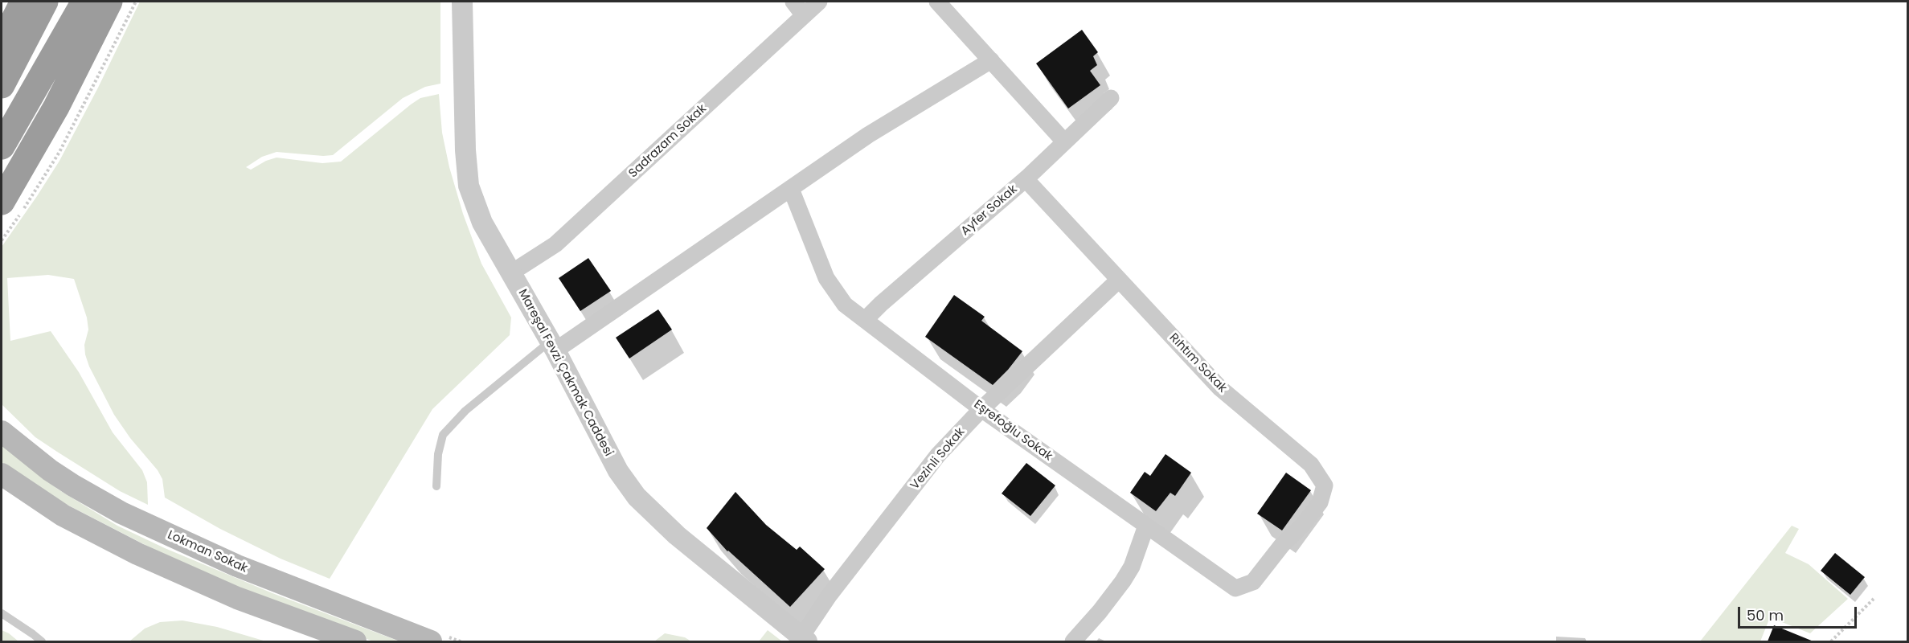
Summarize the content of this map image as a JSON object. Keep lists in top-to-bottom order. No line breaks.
{"streets":{"main road":["Lokman Sokak"],"street":["Sadrazam Sokak","Ayfer Sokak","Rıhtım Sokak","Mareşal Fevzi Çakmak Caddesi","Eşrefoğlu Sokak","Vezinli Sokak"]},"crossings":[["Sadrazam Sokak","Mareşal Fevzi Çakmak Caddesi"],["Ayfer Sokak","Rıhtım Sokak"],["Ayfer Sokak","Eşrefoğlu Sokak"],["Rıhtım Sokak","Eşrefoğlu Sokak"],["Rıhtım Sokak","Vezinli Sokak"],["Mareşal Fevzi Çakmak Caddesi","Vezinli Sokak"],["Eşrefoğlu Sokak","Vezinli Sokak"]],"scale_bar":"50 m"}
